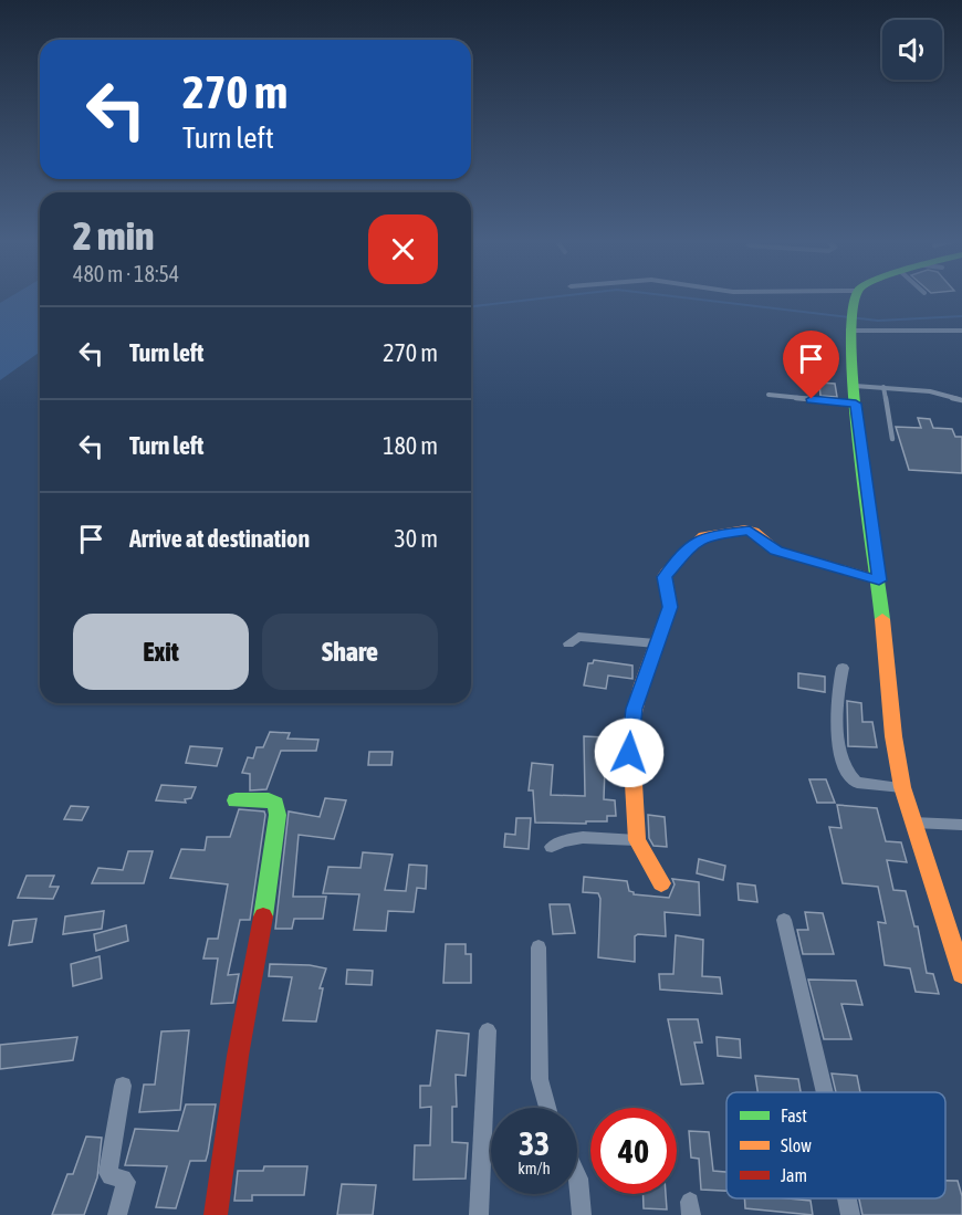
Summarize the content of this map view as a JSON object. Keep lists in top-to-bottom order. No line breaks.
{"legend":["Fast","Slow","Jam"],"page":{"turn":["270 m","Turn left"],"heading":["2 min","480 m · 18:54"],"list":[{"name":"Turn left","value":"270 m"},{"name":"Turn left","value":"180 m"},{"name":"Arrive at destination","value":"30 m"}],"buttons":["Exit","Share"],"speed":"33 km/h","limit":"40"}}
